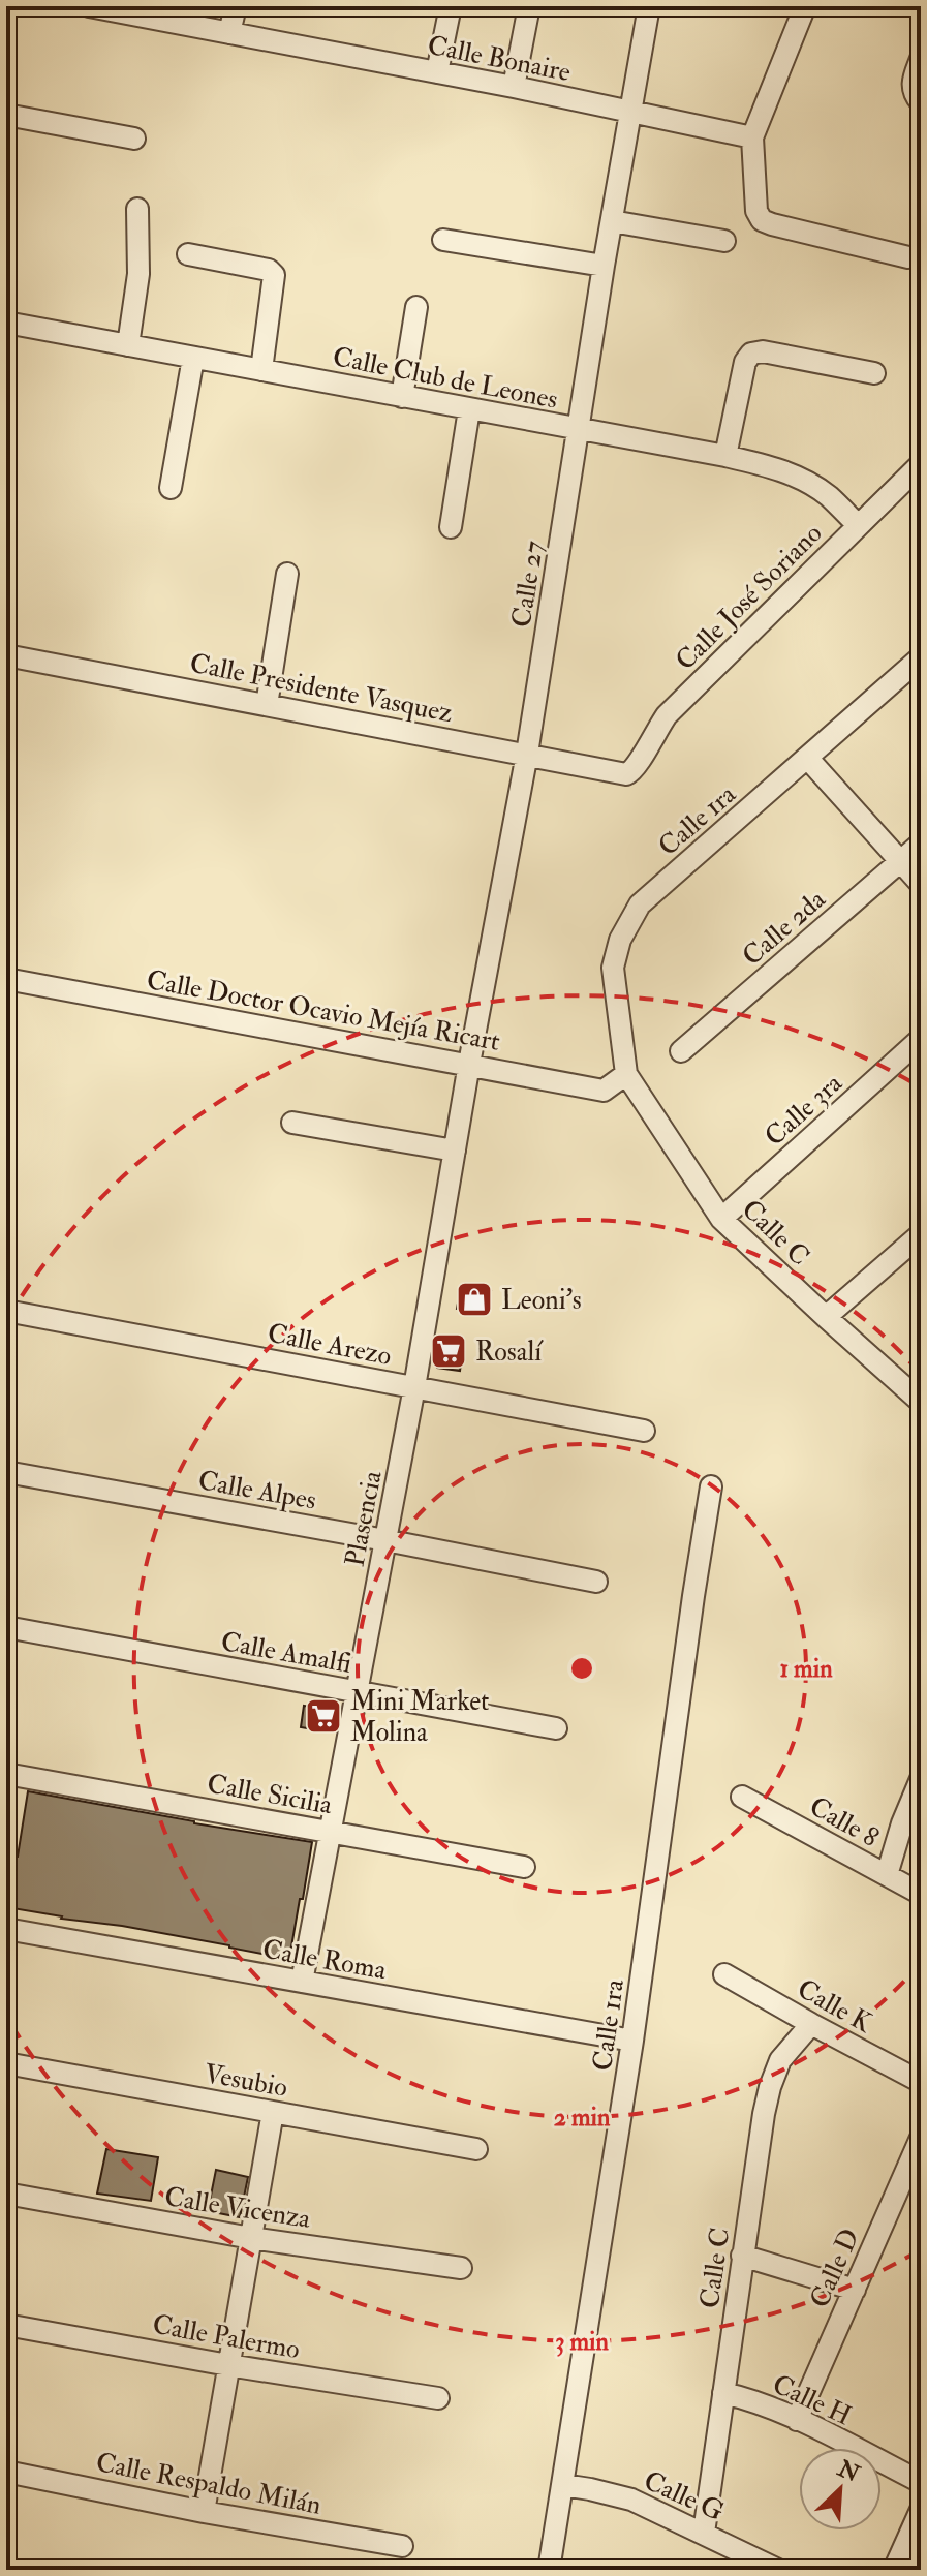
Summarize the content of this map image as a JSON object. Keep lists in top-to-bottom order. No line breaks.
{"streets":{"street":["Calle Bonaire","Calle Club de Leones","Calle 27","Calle José Soriano","Calle Presidente Vasquez","Calle 1ra","Calle 2da","Calle Doctor Ocavio Mejía Ricart","Calle 3ra","Calle C","Calle Arezo","Calle Alpes","Plasencia","Calle Amalfi","Calle Sicilia","Calle 8","Calle Roma","Calle K","Vesubio","Calle Vicenza","Calle D","Calle Palermo","Calle H","Calle Respaldo Milán","Calle G"]},"crossings":[["Calle Bonaire","Calle 27"],["Calle Club de Leones","Calle 27"],["Calle Club de Leones","Calle José Soriano"],["Calle 27","Calle Presidente Vasquez"],["Calle 27","Calle Doctor Ocavio Mejía Ricart"],["Calle 27","Plasencia"],["Calle José Soriano","Calle Presidente Vasquez"],["Calle 1ra","Calle Doctor Ocavio Mejía Ricart"],["Calle 1ra","Calle C"],["Calle 1ra","Calle Roma"],["Calle 1ra","Calle G"],["Calle Doctor Ocavio Mejía Ricart","Calle C"],["Calle Doctor Ocavio Mejía Ricart","Plasencia"],["Calle 3ra","Calle C"],["Calle C","Calle K"],["Calle C","Calle H"],["Calle C","Calle G"],["Calle Arezo","Plasencia"],["Calle Alpes","Plasencia"],["Plasencia","Calle Amalfi"],["Plasencia","Calle Sicilia"],["Plasencia","Calle Roma"],["Calle D","Calle H"]],"places":{"shop":["Leoni's"],"supermarket":["Rosalí","Mini Market Molina"]},"north":"top right","rings":["1 min","2 min","3 min"]}
